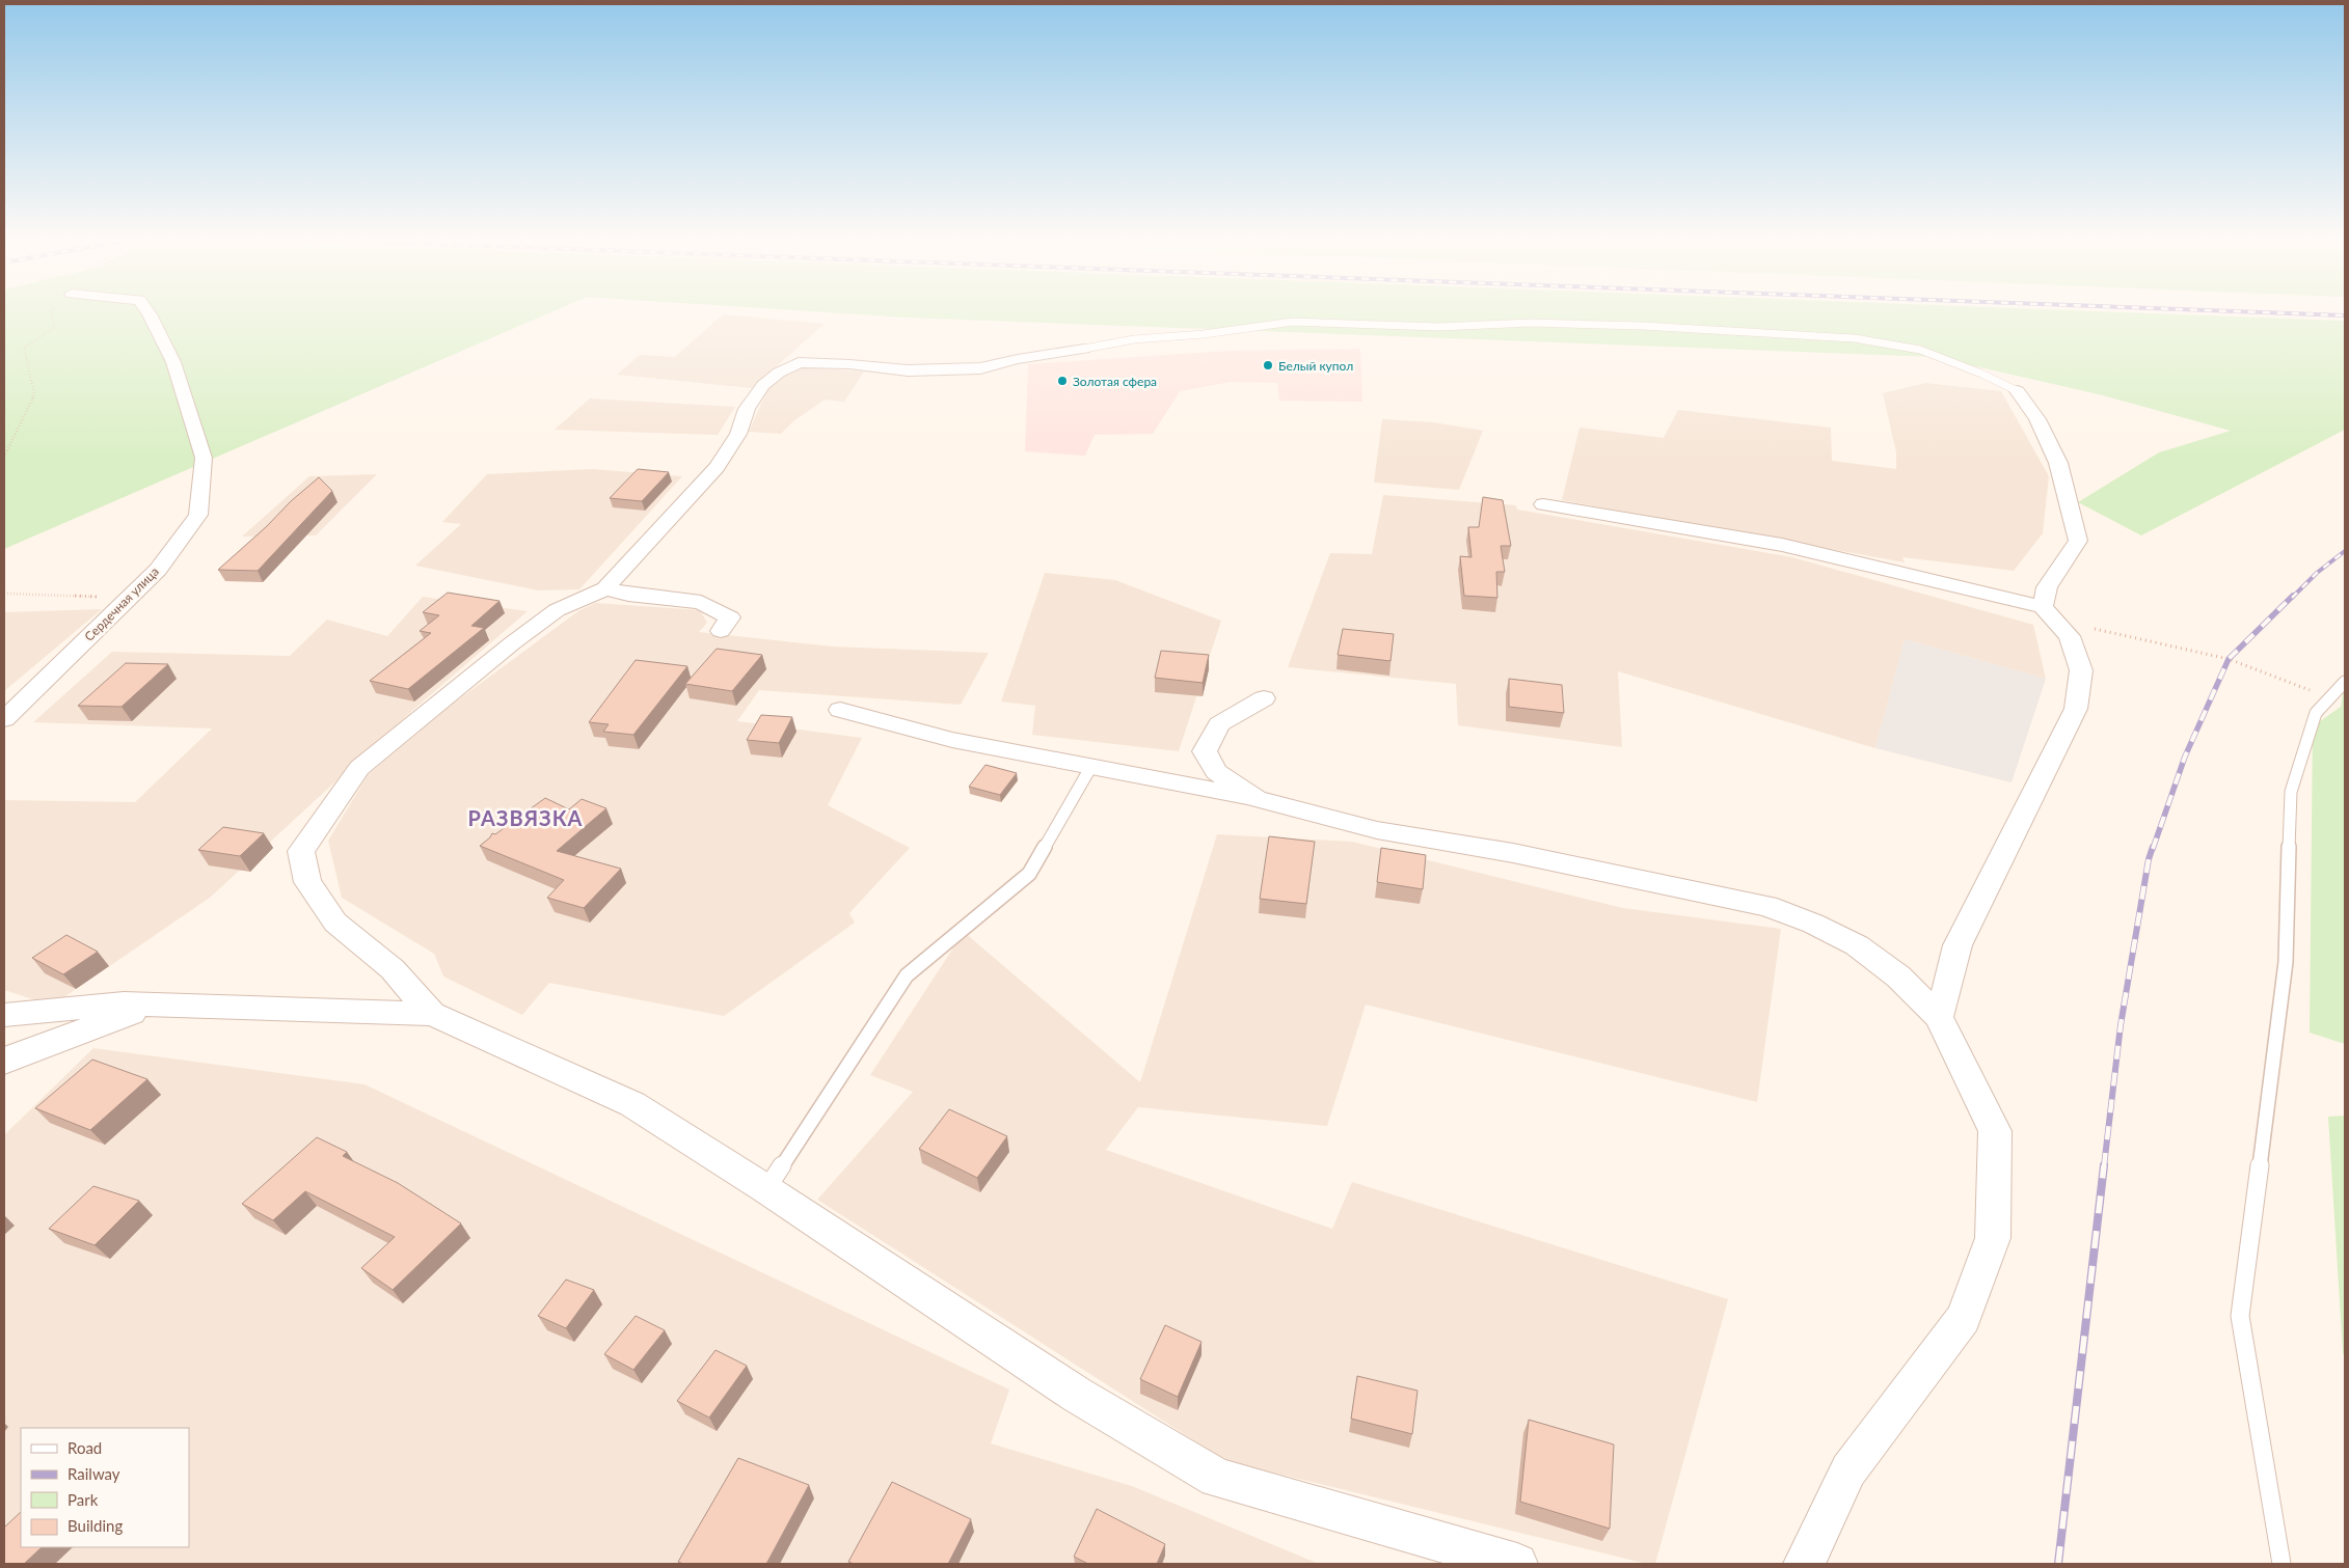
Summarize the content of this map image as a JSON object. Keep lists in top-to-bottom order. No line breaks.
{"streets":{"street":["Сердечная улица"]},"districts":["РАЗВЯЗКА"],"places":["Белый купол","Золотая сфера"],"legend":["Road","Railway","Park","Building"]}
